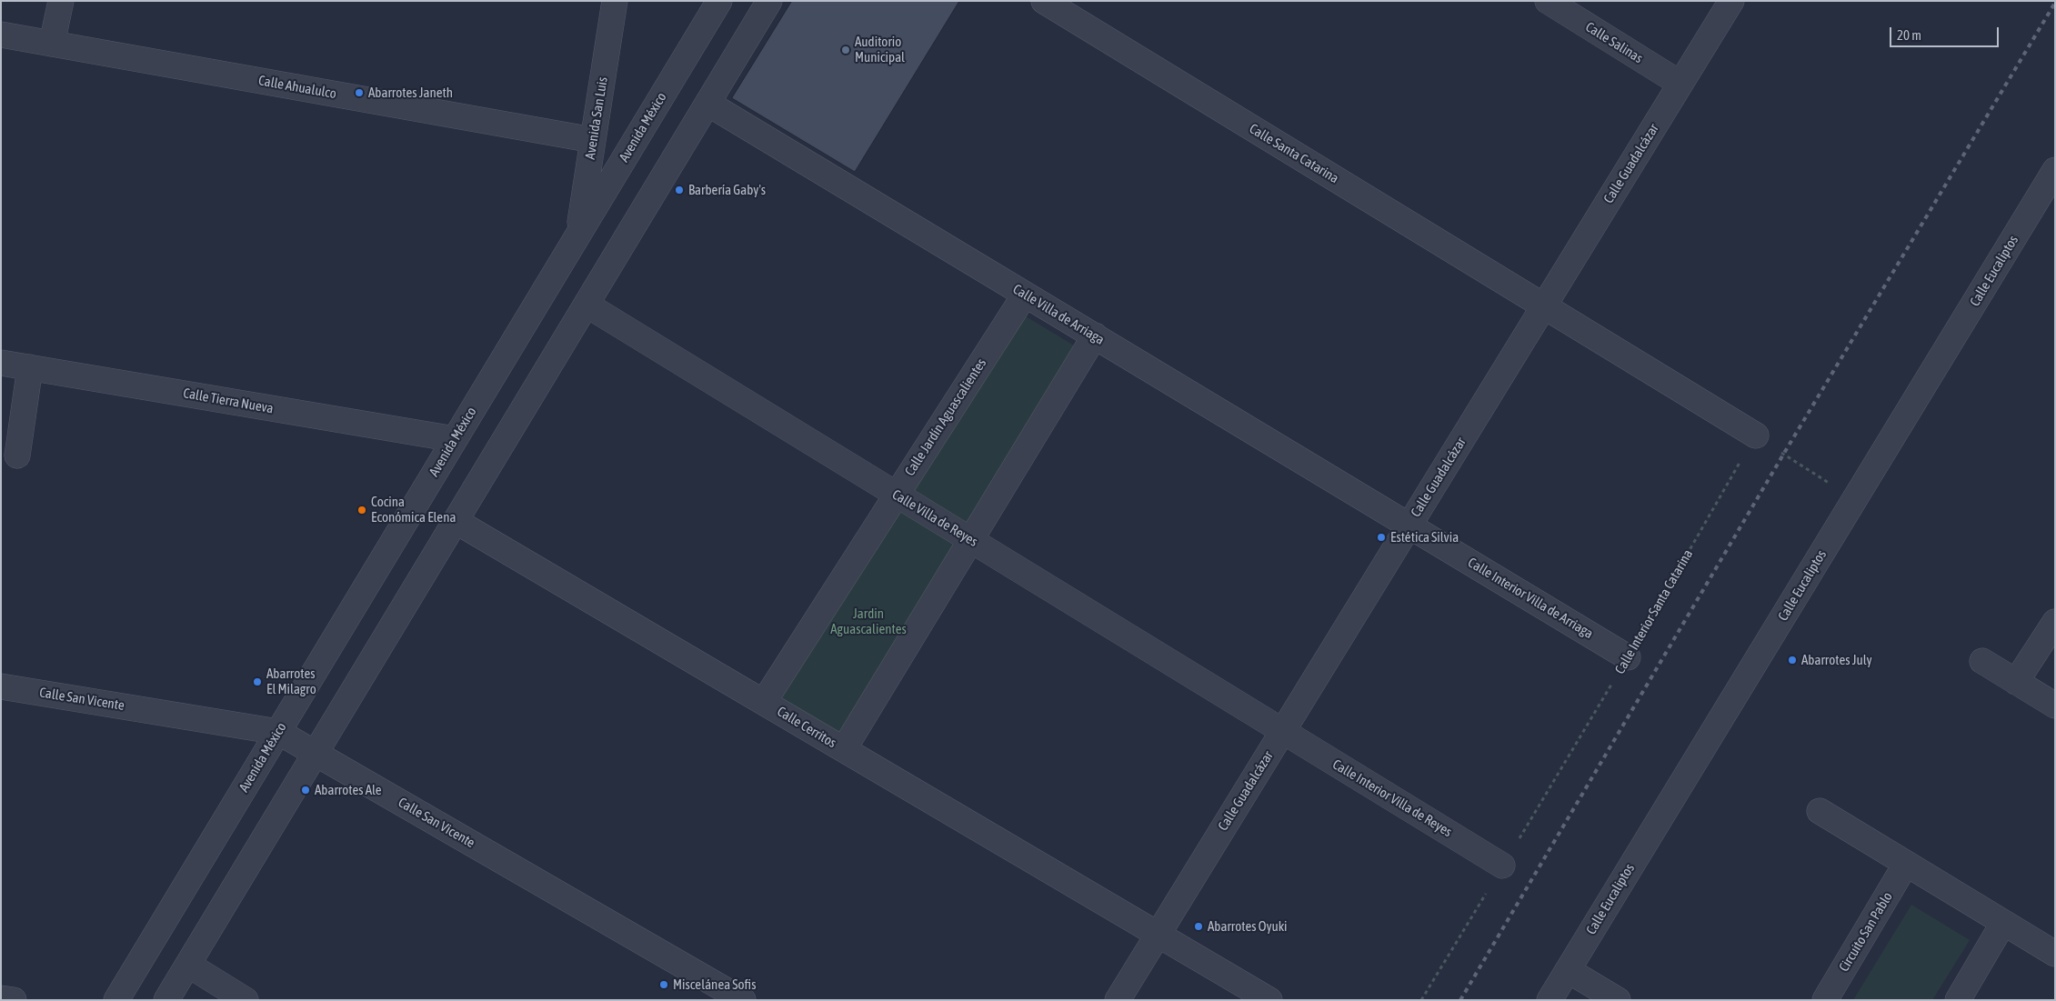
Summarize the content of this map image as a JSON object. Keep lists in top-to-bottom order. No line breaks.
{"streets":{"street":["Calle Salinas","Calle Ahualulco","Avenida San Luis","Avenida México","Calle Santa Catarina","Calle Guadalcázar","Calle Eucaliptos","Calle Villa de Arriaga","Calle Tierra Nueva","Calle Jardín Aguascalientes","Calle Villa de Reyes","Calle Interior Villa de Arriaga","Calle San Vicente","Calle Cerritos","Calle Interior Villa de Reyes","Circuito San Pablo"],"path":["Calle Interior Santa Catarina"]},"crossings":[["Calle Salinas","Calle Guadalcázar"],["Calle Ahualulco","Avenida San Luis"],["Avenida San Luis","Avenida México"],["Avenida México","Calle Tierra Nueva"],["Avenida México","Calle San Vicente"],["Calle Santa Catarina","Calle Guadalcázar"],["Calle Guadalcázar","Calle Villa de Arriaga"],["Calle Guadalcázar","Calle Villa de Reyes"],["Calle Guadalcázar","Calle Interior Villa de Arriaga"],["Calle Guadalcázar","Calle Cerritos"],["Calle Guadalcázar","Calle Interior Villa de Reyes"],["Calle Villa de Arriaga","Calle Jardín Aguascalientes"],["Calle Villa de Arriaga","Calle Interior Villa de Arriaga"],["Calle Jardín Aguascalientes","Calle Villa de Reyes"],["Calle Jardín Aguascalientes","Calle Cerritos"],["Calle Villa de Reyes","Calle Interior Villa de Reyes"],["Calle Interior Villa de Arriaga","Calle Interior Santa Catarina"],["Calle Interior Santa Catarina","Calle Interior Villa de Reyes"]],"parks":["Jardin Aguascalientes"],"places":["Auditorio Municipal","Abarrotes Janeth","Barbería Gaby's","Cocina Económica Elena","Estética Silvia","Abarrotes July","Abarrotes El Milagro","Abarrotes Ale","Abarrotes Oyuki","Miscelánea Sofis"],"scale_bar":"20 m"}
